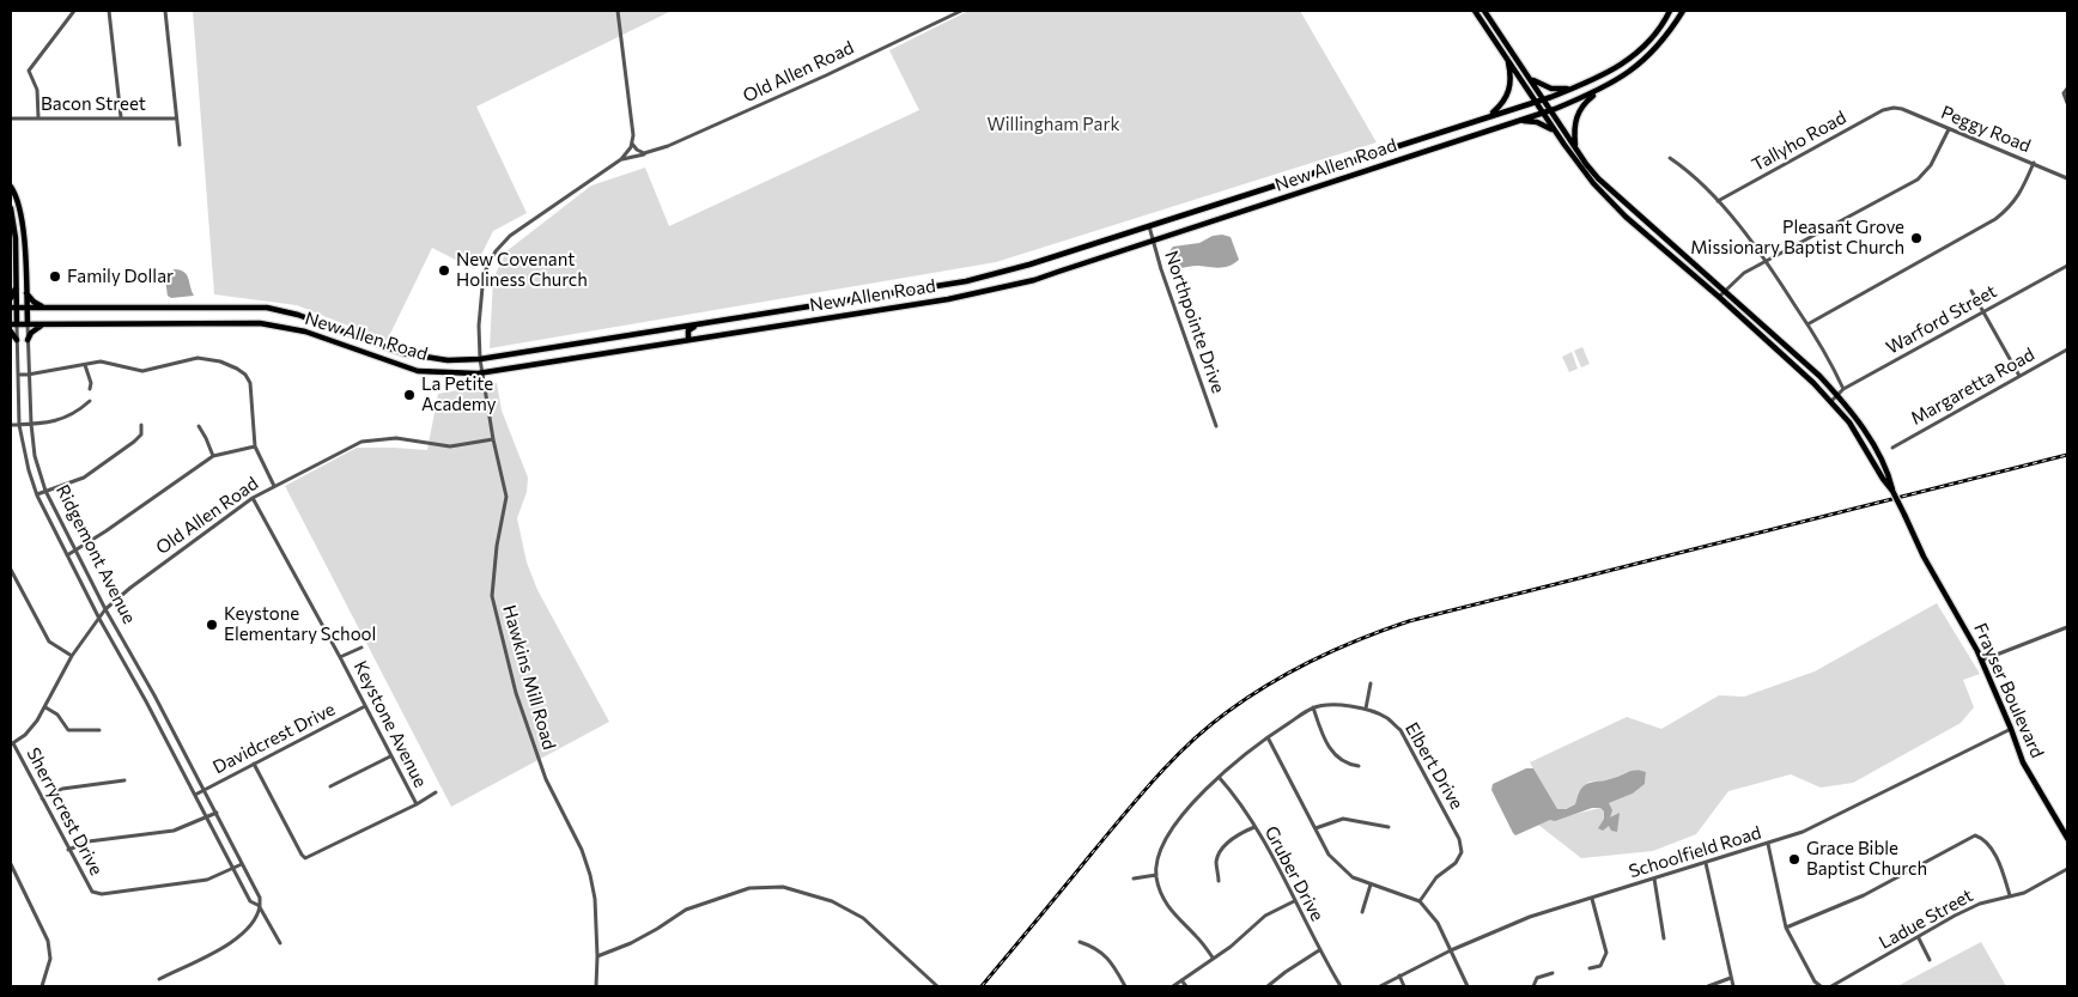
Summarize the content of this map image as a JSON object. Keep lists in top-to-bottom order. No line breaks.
{"streets":{"main road":["New Allen Road","Ridgemont Avenue","Frayser Boulevard"],"street":["Old Allen Road","Bacon Street","Peggy Road","Tallyho Road","Warford Street","Northpointe Drive","Margaretta Road","Hawkins Mill Road","Keystone Avenue","Davidcrest Drive","Elbert Drive","Sherrycrest Drive","Schoolfield Road","Gruber Drive","Ladue Street"]},"crossings":[["Old Allen Road","Ridgemont Avenue"],["Old Allen Road","Hawkins Mill Road"],["Old Allen Road","Keystone Avenue"],["Old Allen Road","Sherrycrest Drive"],["Peggy Road","Tallyho Road"],["New Allen Road","Northpointe Drive"],["New Allen Road","Ridgemont Avenue"],["New Allen Road","Hawkins Mill Road"],["Ridgemont Avenue","Davidcrest Drive"],["Ridgemont Avenue","Sherrycrest Drive"],["Frayser Boulevard","Schoolfield Road"],["Keystone Avenue","Davidcrest Drive"]],"parks":["Willingham Park"],"places":["Pleasant Grove Missionary Baptist Church","New Covenant Holiness Church","Family Dollar","La Petite Academy","Keystone Elementary School","Grace Bible Baptist Church"]}
